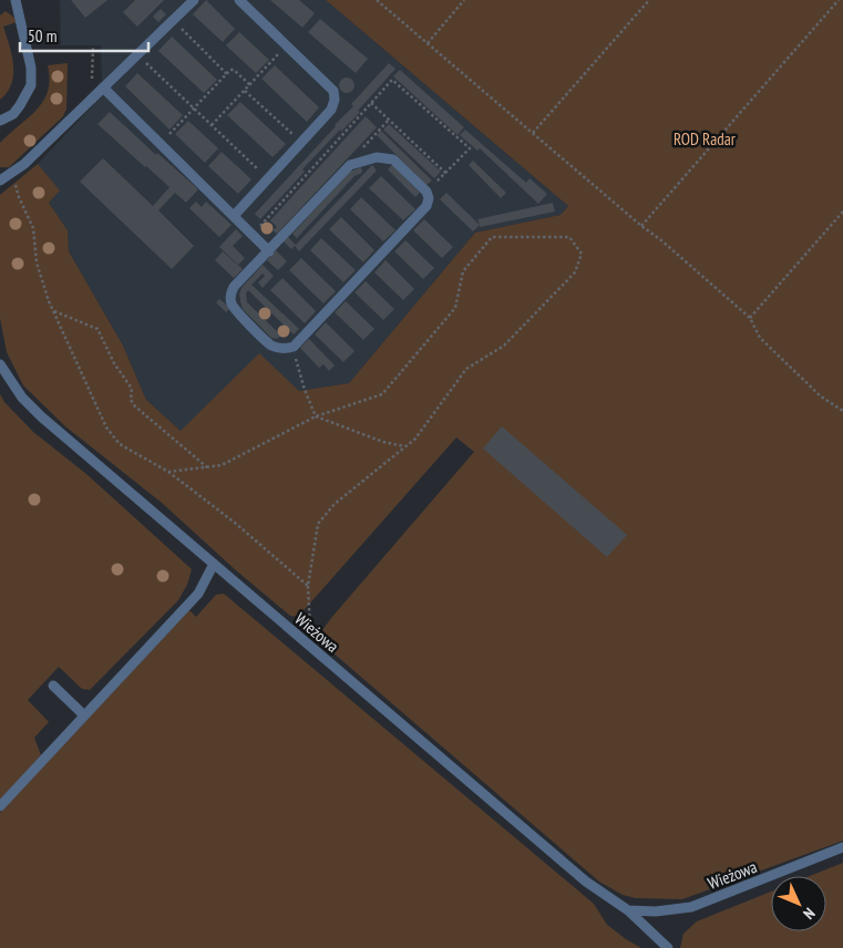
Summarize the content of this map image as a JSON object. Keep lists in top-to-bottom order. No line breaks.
{"streets":{"lane":["Wieżowa"]},"parks":["ROD Radar"],"scale_bar":"50 m","north":"bottom right"}
